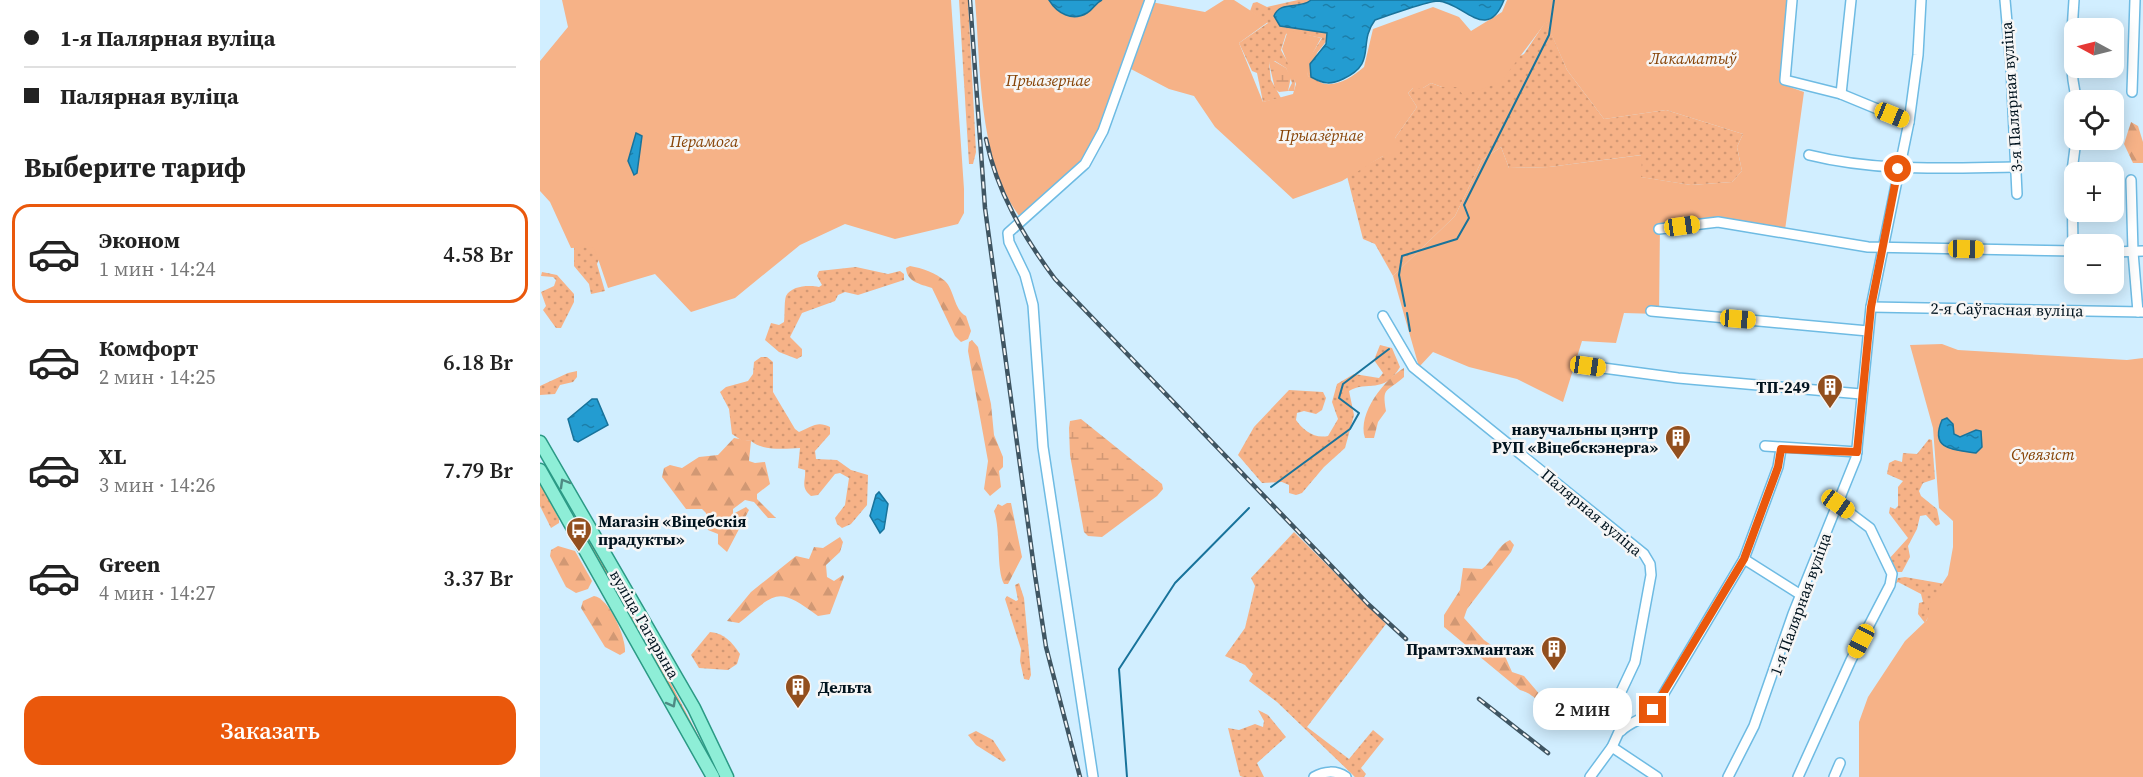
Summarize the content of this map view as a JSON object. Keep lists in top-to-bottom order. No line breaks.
{"streets":{"main road":["вуліца Гагарына"],"street":["3-я Палярная вуліца","2-я Саўгасная вуліца","Палярная вуліца","1-я Палярная вуліца"]},"crossings":[["2-я Саўгасная вуліца","1-я Палярная вуліца"]],"parks":["Лакаматыў","Прыазернае","Прыазёрнае","Перамога","Сувязіст"],"places":{"building":["ТП-249","навучальны цэнтр РУП «Віцебскэнерга»","Прамтэхмантаж","Дельта"],"bus stop":["Магазін «Віцебскія прадукты»"]},"north":"left","page":{"banner":["1-я Палярная вуліца","Палярная вуліца"],"map_buttons":["+","−"],"heading":"Выберите тариф","list":[{"name":"Эконом","note":"1 мин · 14:24","value":"4.58 Br"},{"name":"Комфорт","note":"2 мин · 14:25","value":"6.18 Br"},{"name":"XL","note":"3 мин · 14:26","value":"7.79 Br"},{"name":"Green","note":"4 мин · 14:27","value":"3.37 Br"}],"buttons":"Заказать","bubble":"2 мин"}}
